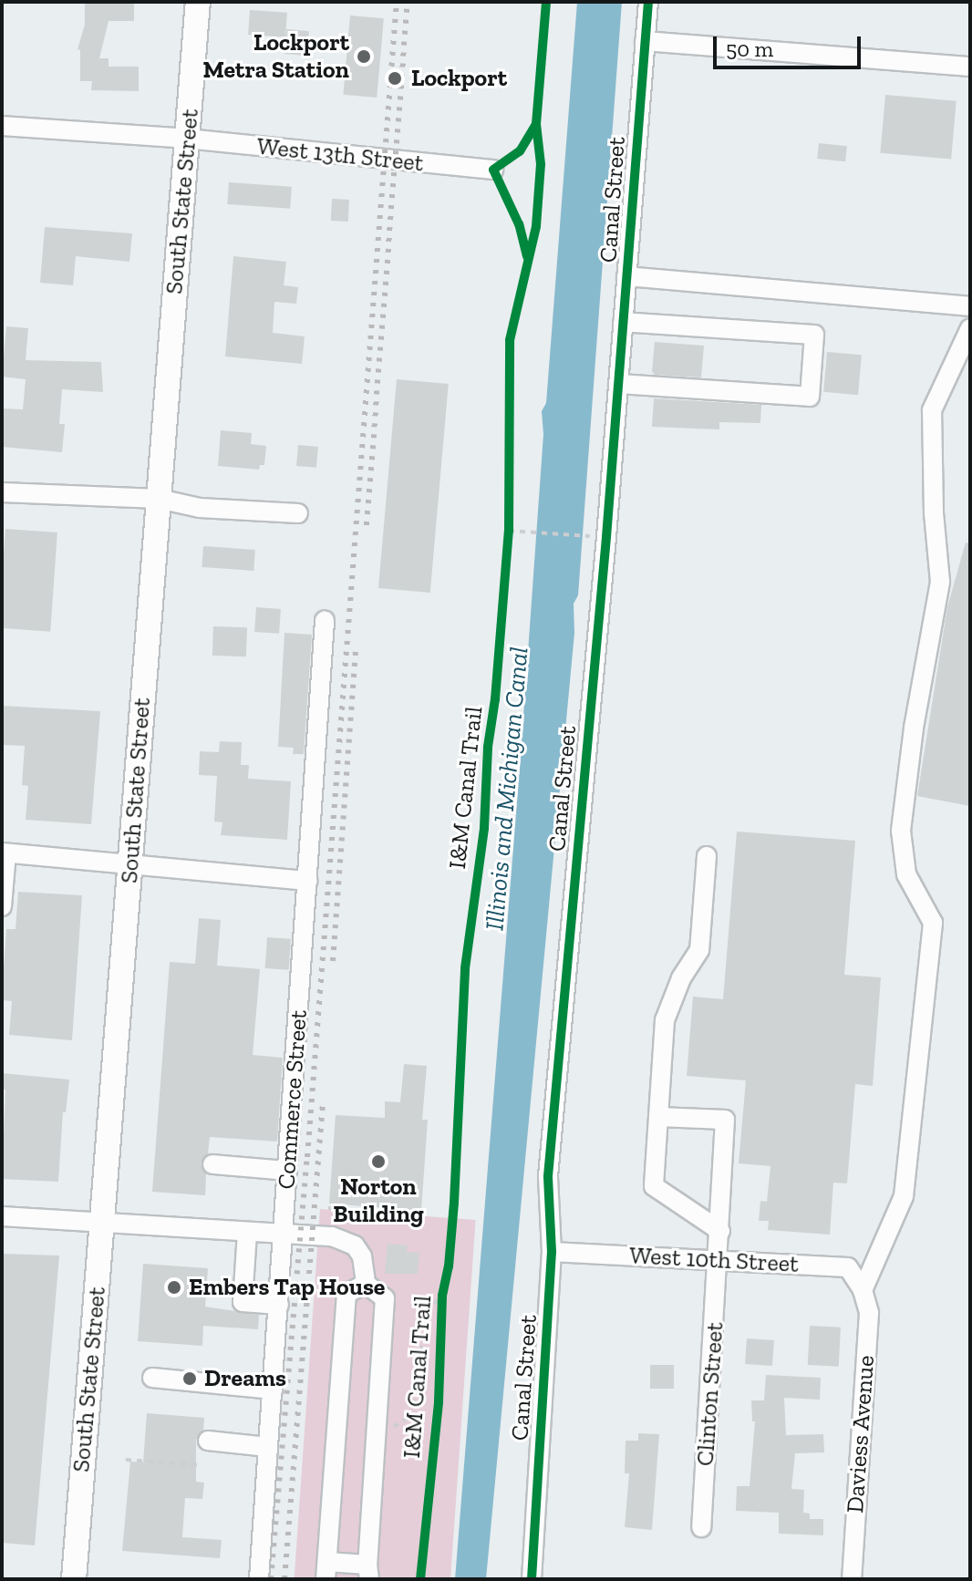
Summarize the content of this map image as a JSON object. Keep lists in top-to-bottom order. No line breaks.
{"streets":{"main road":["South State Street"],"street":["West 13th Street","Canal Street","Commerce Street","West 10th Street","Clinton Street","Daviess Avenue"],"cycle path":["I&M Canal Trail"]},"crossings":[["West 13th Street","South State Street"],["Canal Street","West 10th Street"],["West 10th Street","Clinton Street"],["West 10th Street","Daviess Avenue"]],"water":["Illinois and Michigan Canal"],"places":["Lockport Metra Station","Lockport","Norton Building","Embers Tap House","Dreams"],"scale_bar":"50 m"}
